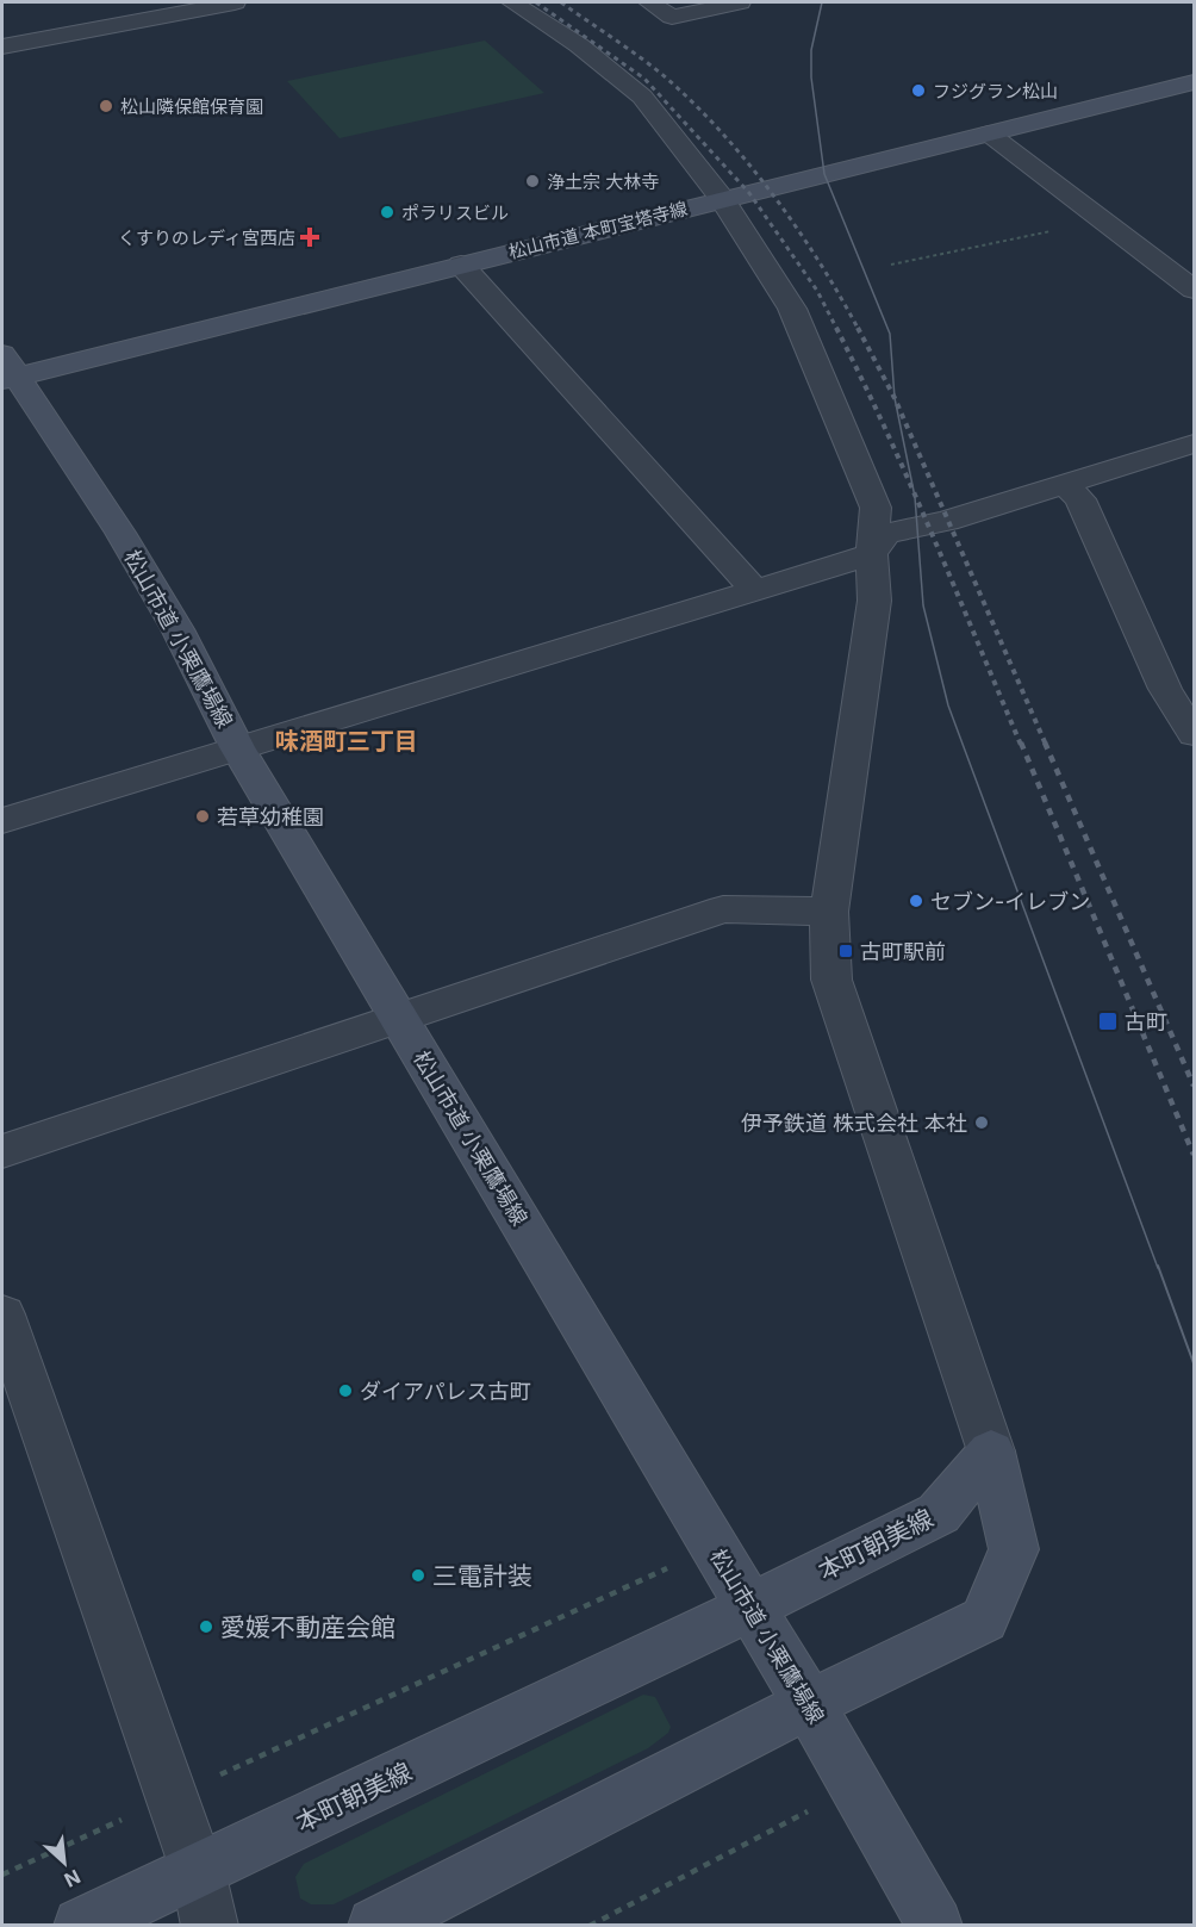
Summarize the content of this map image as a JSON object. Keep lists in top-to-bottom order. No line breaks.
{"streets":{"street":["松山市道 本町宝塔寺線","松山市道 小栗鷹場線","本町朝美線"]},"crossings":[["松山市道 本町宝塔寺線","松山市道 小栗鷹場線"],["松山市道 小栗鷹場線","本町朝美線"]],"districts":["味酒町三丁目"],"places":{"other":["フジグラン松山","松山隣保館保育園","浄土宗 大林寺","ポラリスビル","若草幼稚園","セブン-イレブン","伊予鉄道 株式会社 本社","ダイアパレス古町","三電計装","愛媛不動産会館"],"health":["くすりのレディ宮西店"],"transit":["古町駅前","古町"]},"north":"bottom right"}
